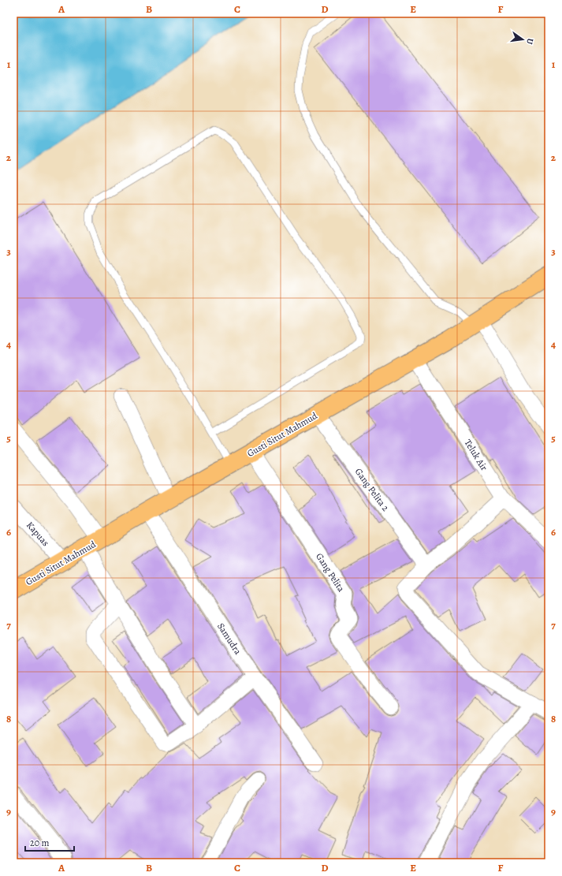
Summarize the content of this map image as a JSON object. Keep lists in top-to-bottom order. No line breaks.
{"streets":{"highway":["Gusti Situt Mahmud"],"street":["Teluk Air","Gang Pelita 2","Kapuas","Gang Pelita","Samudra"]},"crossings":[["Gusti Situt Mahmud","Teluk Air"],["Gusti Situt Mahmud","Gang Pelita 2"],["Gusti Situt Mahmud","Kapuas"],["Gusti Situt Mahmud","Gang Pelita"],["Gusti Situt Mahmud","Samudra"]],"scale_bar":"20 m","north":"right","grid":{"columns":["A","B","C","D","E","F"],"rows":["1","2","3","4","5","6","7","8","9"]}}
